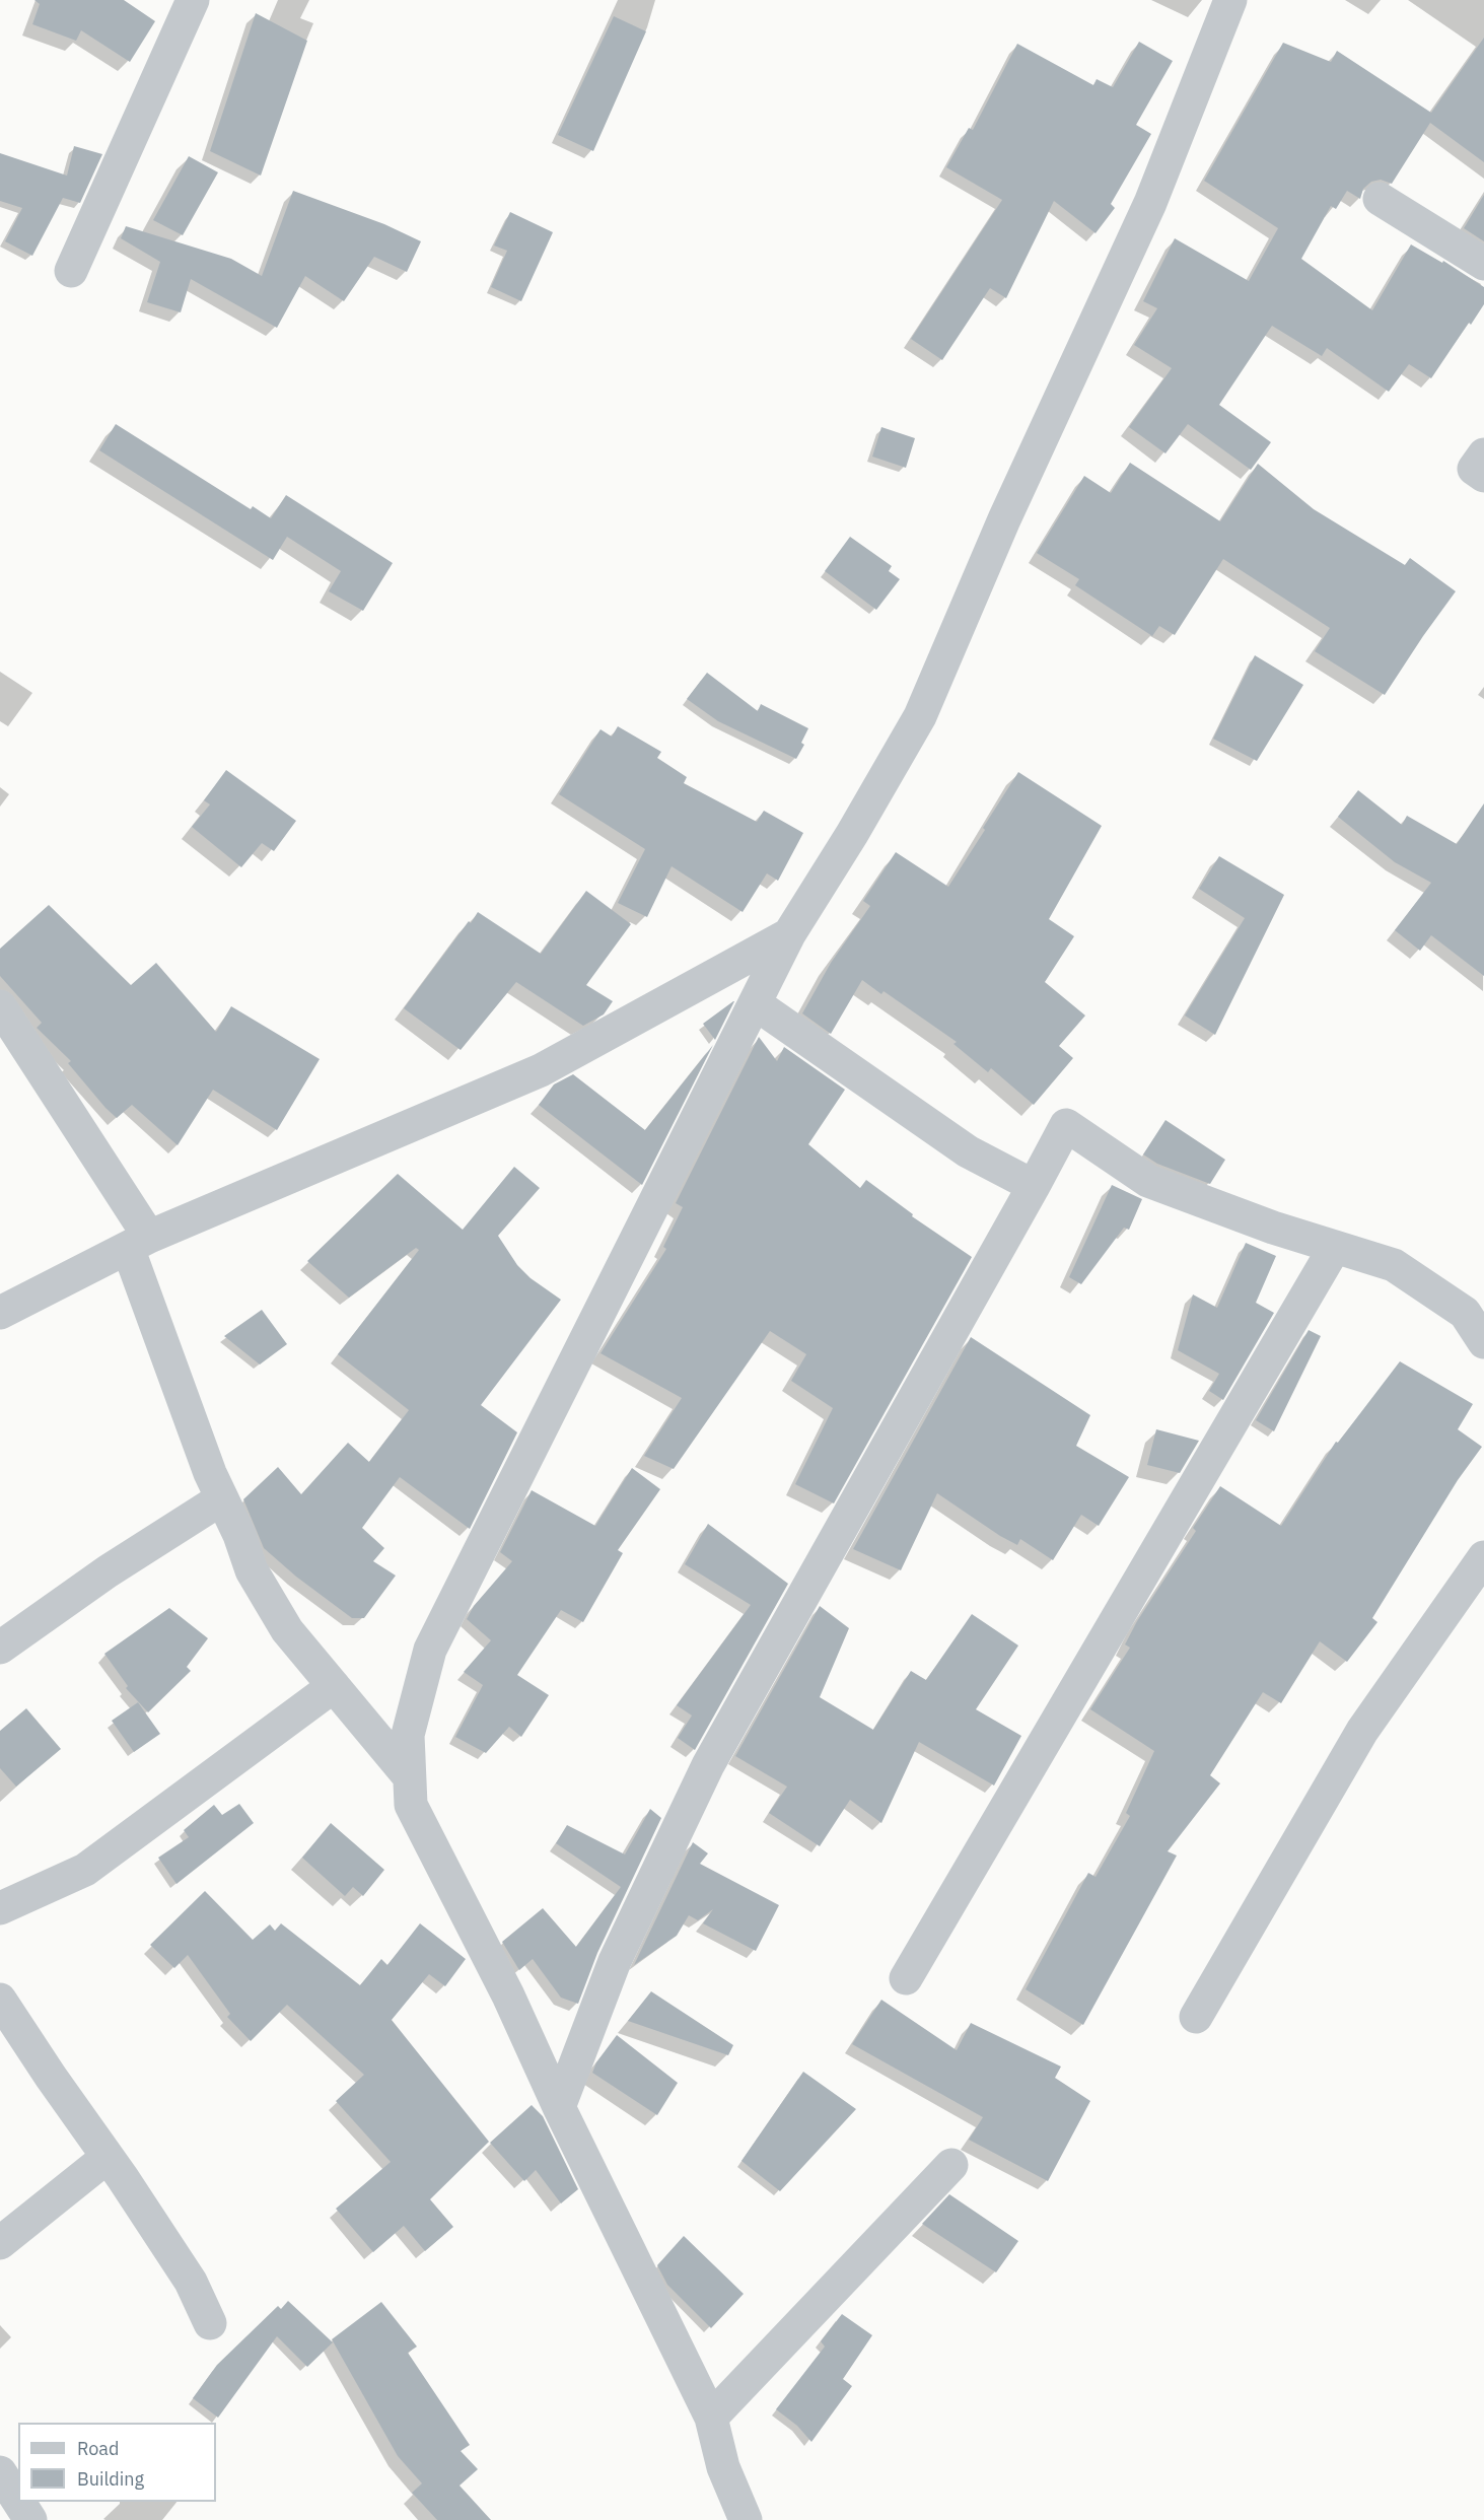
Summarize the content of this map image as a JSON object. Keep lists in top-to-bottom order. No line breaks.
{"legend":["Road","Building"]}
